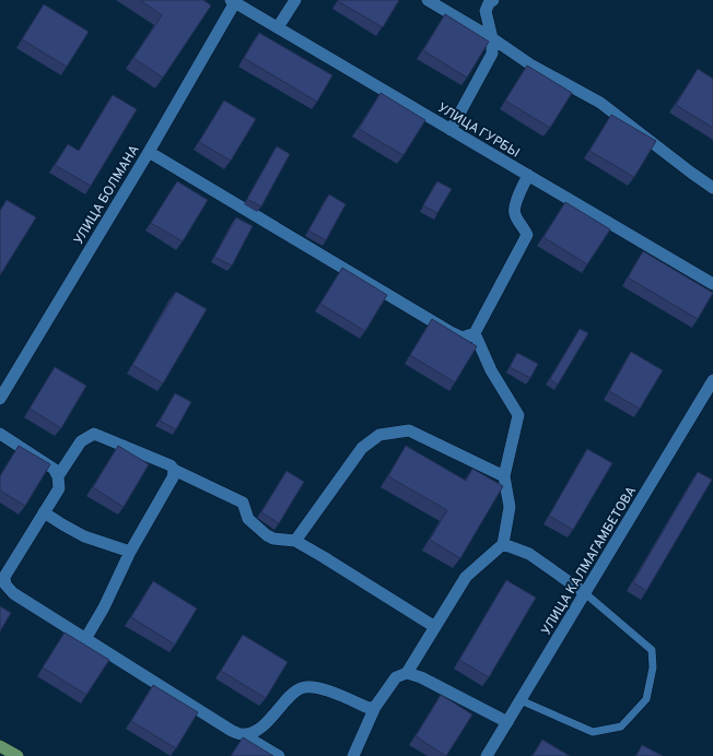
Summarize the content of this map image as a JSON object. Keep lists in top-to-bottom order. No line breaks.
{"streets":{"street":["УЛИЦА ГУРБЫ","УЛИЦА БОЛМАНА","УЛИЦА КАЛМАГАМБЕТОВА"]},"crossings":[["УЛИЦА ГУРБЫ","УЛИЦА БОЛМАНА"]]}
